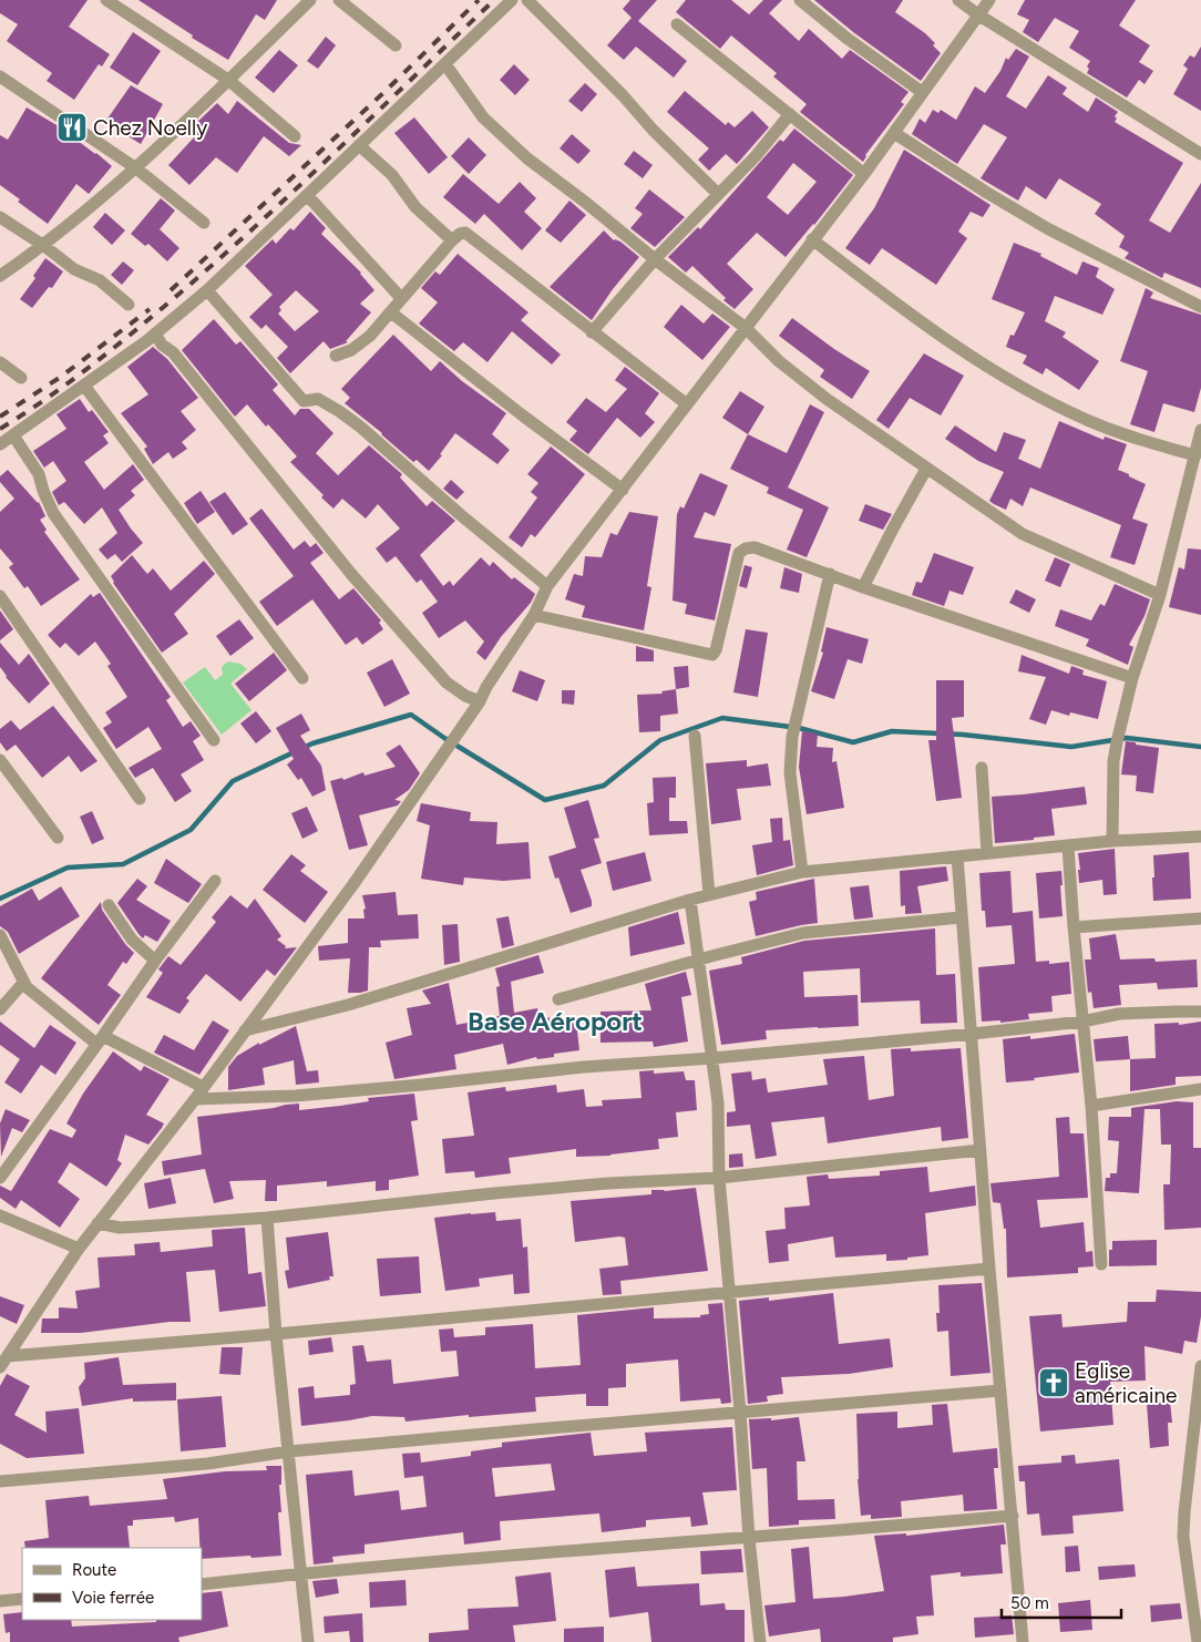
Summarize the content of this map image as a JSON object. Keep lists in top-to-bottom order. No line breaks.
{"districts":["Base Aéroport"],"places":{"restaurant":["Chez Noelly"],"church":["Eglise américaine"]},"legend":["Route","Voie ferrée"],"scale_bar":"50 m"}
